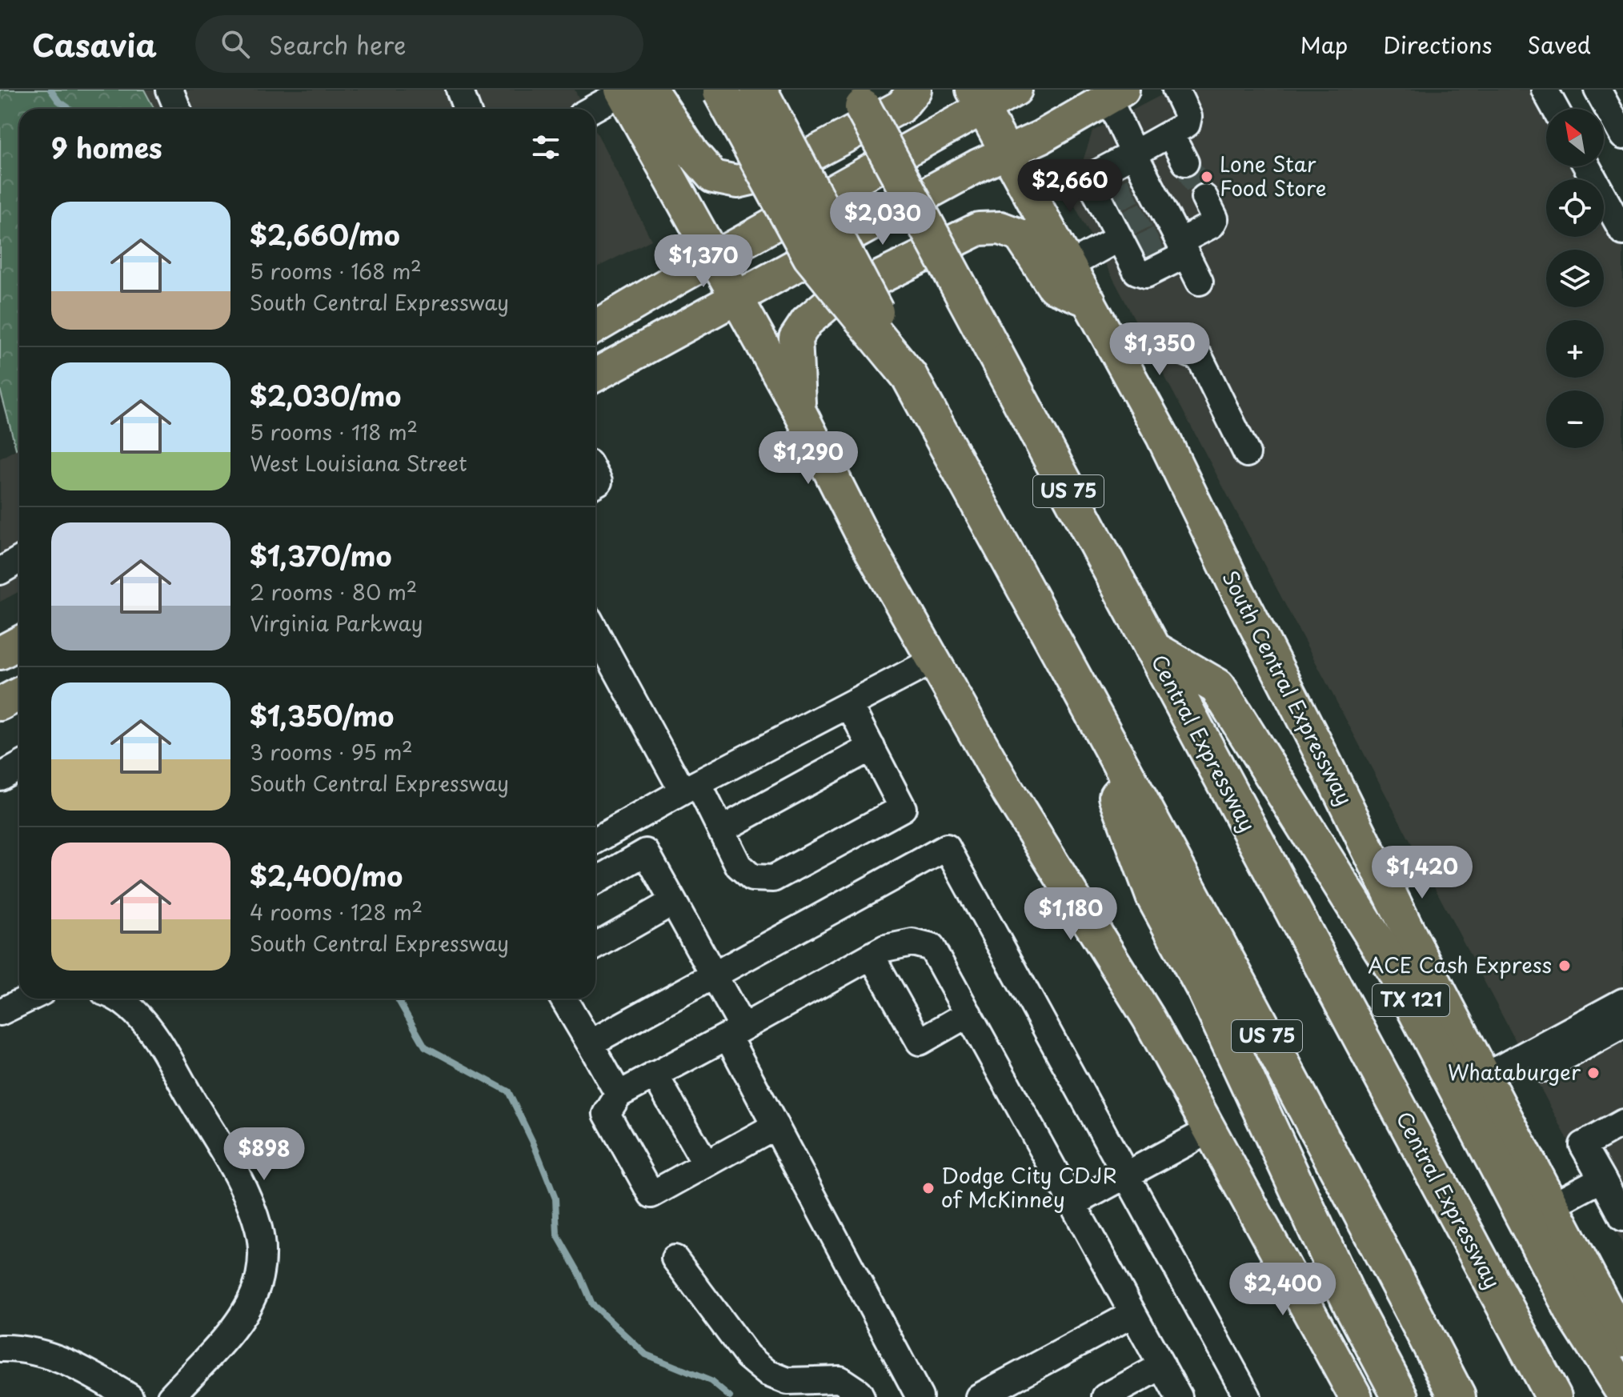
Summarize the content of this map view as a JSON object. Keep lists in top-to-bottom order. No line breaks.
{"streets":{"highway":["US 75","Central Expressway","TX 121"],"main road":["South Central Expressway"]},"crossings":[["Central Expressway","TX 121"]],"places":["Lone Star Food Store","ACE Cash Express","Whataburger","Dodge City CDJR of McKinney"],"north":"top left","page":{"header":"Casavia","search":"Search here","nav":["Map","Directions","Saved"],"map_buttons":["+","−"],"heading":"9 homes","price":["$2,660","$2,030","$1,370","$1,350","$1,290","$1,420","$1,180","$898","$2,400"],"list":[{"name":"$2,660/mo","note":"5 rooms · 168 m² · South Central Expressway"},{"name":"$2,030/mo","note":"5 rooms · 118 m² · West Louisiana Street"},{"name":"$1,370/mo","note":"2 rooms · 80 m² · Virginia Parkway"},{"name":"$1,350/mo","note":"3 rooms · 95 m² · South Central Expressway"},{"name":"$2,400/mo","note":"4 rooms · 128 m² · South Central Expressway"}]}}
